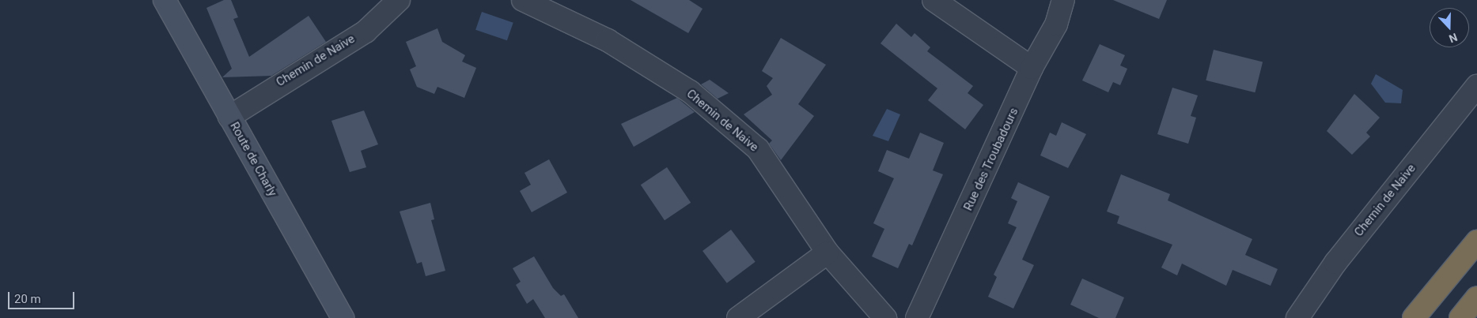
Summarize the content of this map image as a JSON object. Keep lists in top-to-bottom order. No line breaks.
{"streets":{"main road":["Route de Charly"],"street":["Chemin de Naive","Rue des Troubadours"]},"crossings":[["Chemin de Naive","Route de Charly"]],"scale_bar":"20 m","north":"bottom"}
